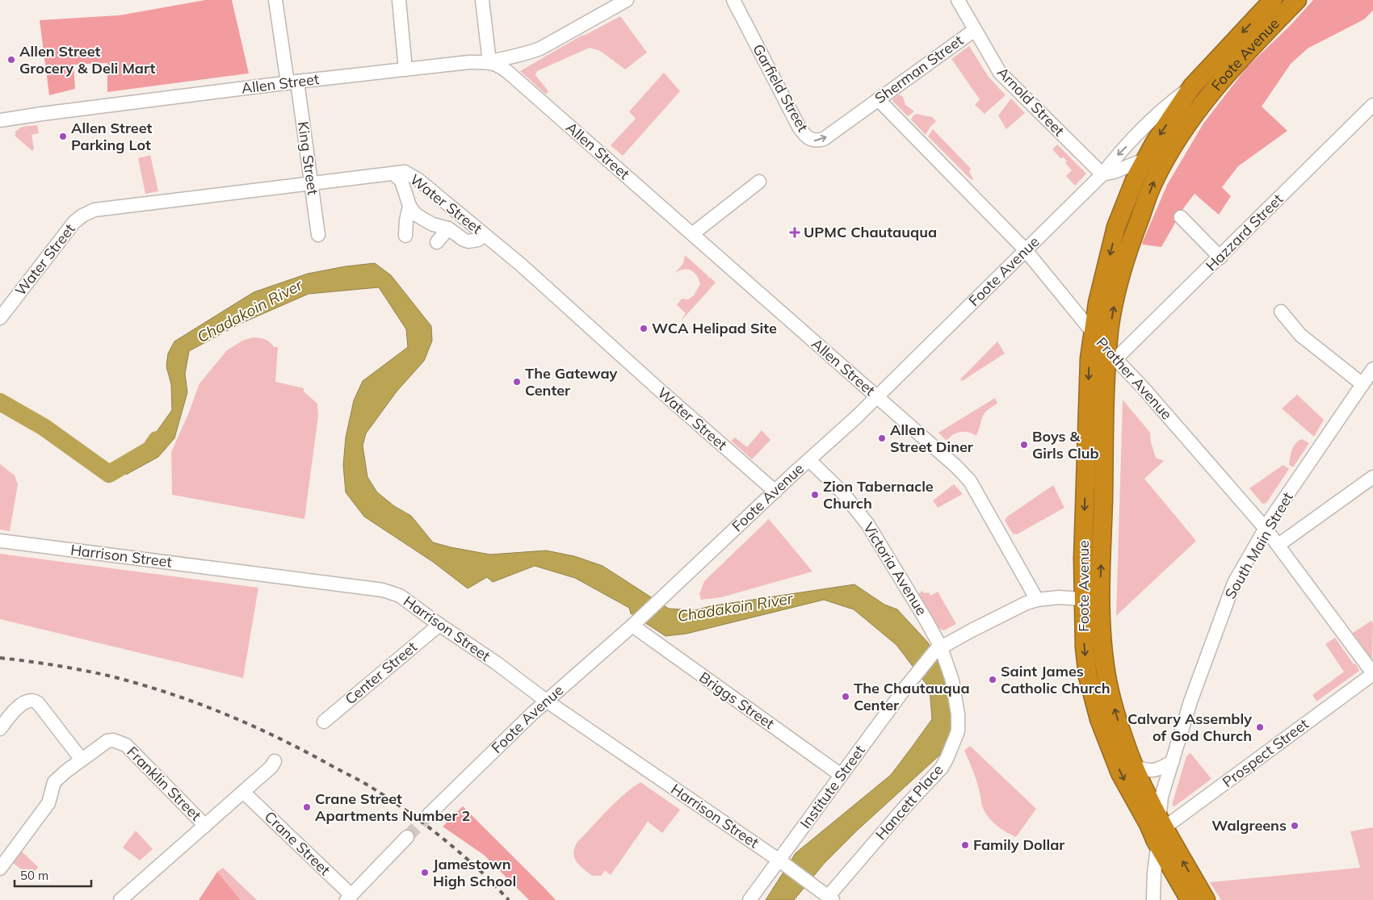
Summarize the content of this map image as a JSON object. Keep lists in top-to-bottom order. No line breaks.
{"streets":{"highway":["Foote Avenue"],"street":["Sherman Street","Allen Street","Garfield Street","Arnold Street","King Street","Water Street","Hazzard Street","Prather Avenue","South Main Street","Harrison Street","Victoria Avenue","Center Street","Briggs Street","Prospect Street","Franklin Street","Institute Street","Hancett Place","Crane Street"]},"crossings":[["Foote Avenue","Allen Street"],["Foote Avenue","Arnold Street"],["Foote Avenue","Water Street"],["Foote Avenue","Hazzard Street"],["Foote Avenue","Prather Avenue"],["Foote Avenue","South Main Street"],["Foote Avenue","Harrison Street"],["Foote Avenue","Victoria Avenue"],["Foote Avenue","Briggs Street"],["Foote Avenue","Prospect Street"],["Sherman Street","Garfield Street"],["Sherman Street","Arnold Street"],["Sherman Street","Prather Avenue"],["Allen Street","King Street"],["King Street","Water Street"],["Hazzard Street","Prather Avenue"],["Prather Avenue","South Main Street"],["Prather Avenue","Prospect Street"],["South Main Street","Prospect Street"],["Harrison Street","Center Street"],["Harrison Street","Institute Street"],["Harrison Street","Hancett Place"],["Victoria Avenue","Institute Street"],["Victoria Avenue","Hancett Place"],["Briggs Street","Institute Street"],["Institute Street","Hancett Place"]],"water":["Chadakoin River"],"places":{"other":["Allen Street Grocery & Deli Mart","Allen Street Parking Lot","WCA Helipad Site","The Gateway Center","Allen Street Diner","Boys & Girls Club","Zion Tabernacle Church","Saint James Catholic Church","The Chautauqua Center","Calvary Assembly of God Church","Crane Street Apartments Number 2","Walgreens","Family Dollar","Jamestown High School"],"health":["UPMC Chautauqua"]},"scale_bar":"50 m"}
